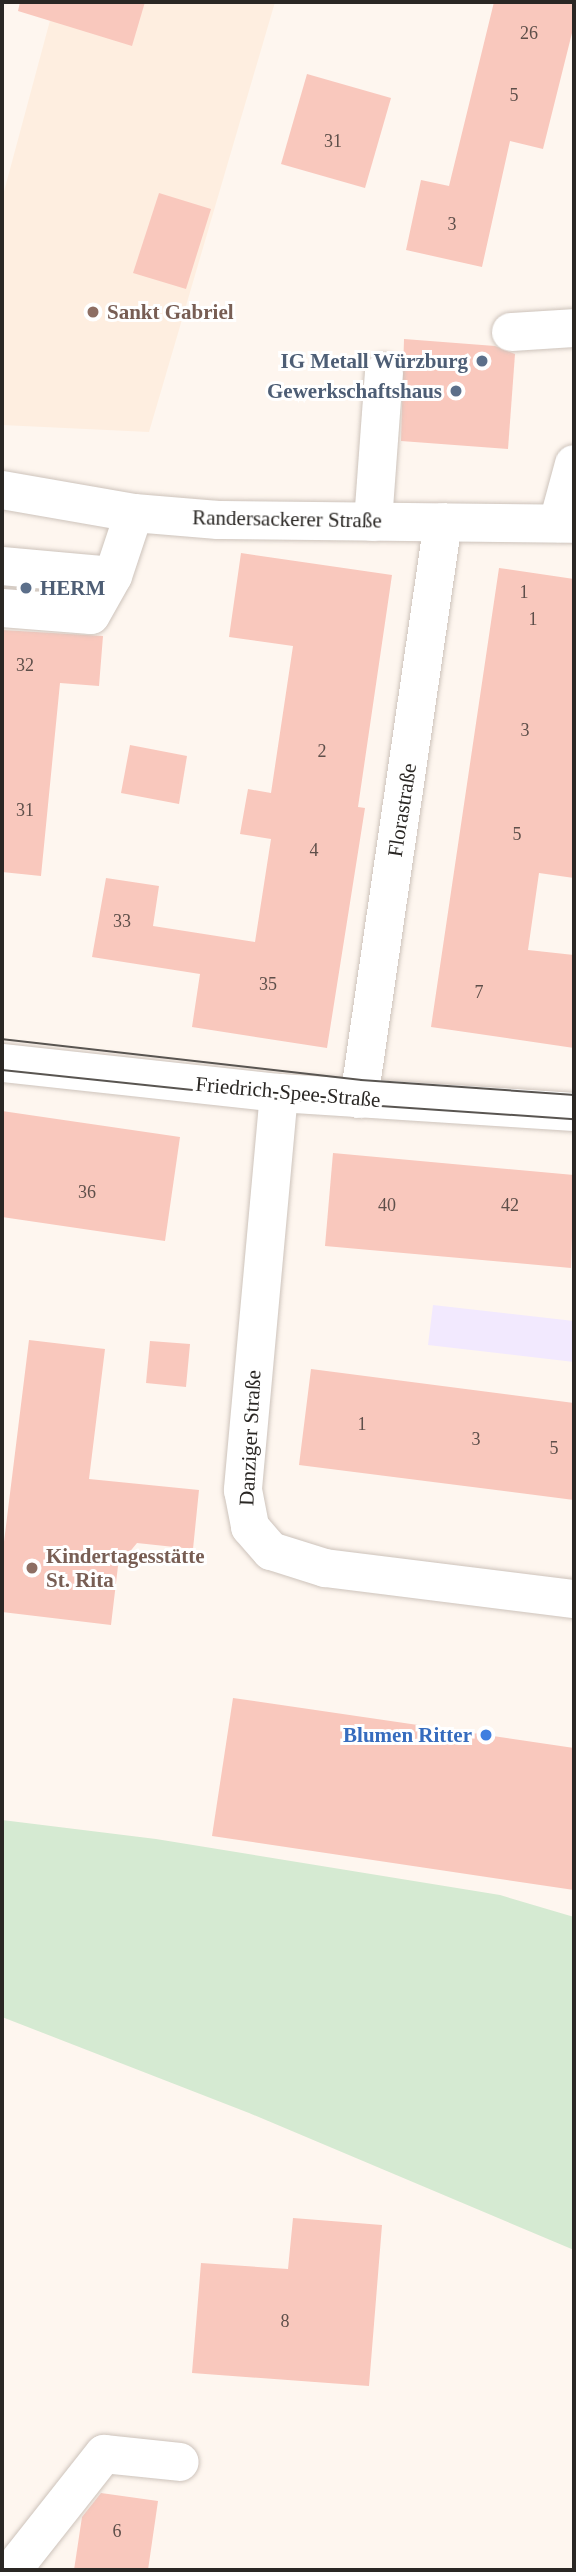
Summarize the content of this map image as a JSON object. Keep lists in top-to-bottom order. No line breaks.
{"streets":{"street":["Randersackerer Straße","Florastraße","Friedrich-Spee-Straße","Danziger Straße"]},"crossings":[["Randersackerer Straße","Florastraße"],["Florastraße","Friedrich-Spee-Straße"],["Friedrich-Spee-Straße","Danziger Straße"]],"places":["Sankt Gabriel","IG Metall Würzburg","Gewerkschaftshaus","HERM","Kindertagesstätte St. Rita","Blumen Ritter"],"house_numbers":["26","5","31","3","1","1","32","3","2","31","5","4","33","35","7","36","40","42","1","3","5","8","6"]}
